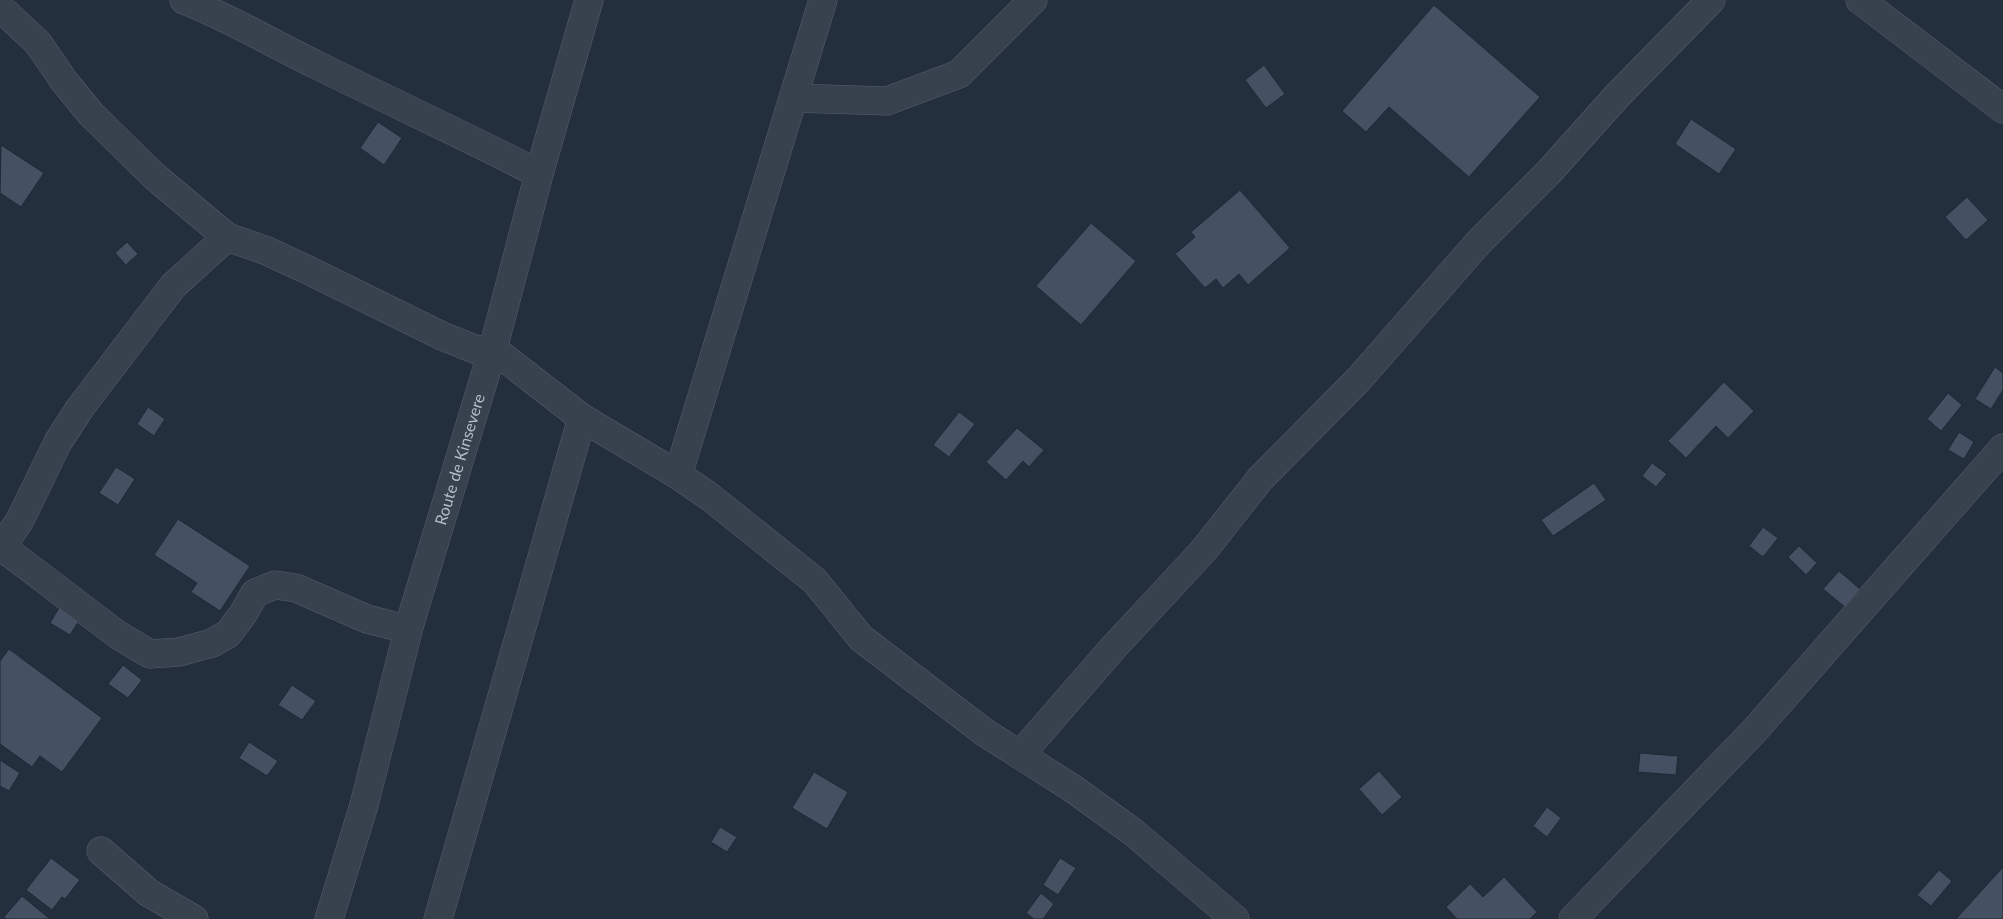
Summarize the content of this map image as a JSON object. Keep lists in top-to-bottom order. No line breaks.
{"streets":{"street":["Route de Kinsevere"]}}
